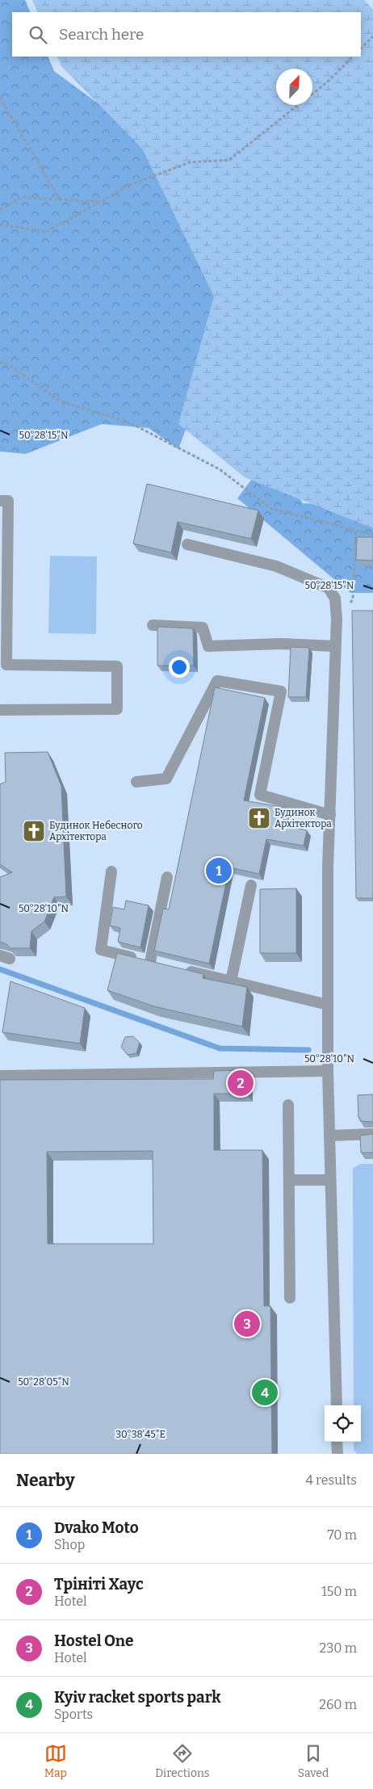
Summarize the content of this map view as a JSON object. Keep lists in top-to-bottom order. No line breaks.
{"places":{"church":["Будинок Архітектора","Будинок Небесного Архітектора"]},"north":"top right","page":{"search":"Search here","pins":["1","2","3","4"],"heading":["Nearby","4 results"],"list":[{"mark":"1","name":"Dvako Moto","note":"Shop","value":"70 m"},{"mark":"2","name":"Трініті Хаус","note":"Hotel","value":"150 m"},{"mark":"3","name":"Hostel One","note":"Hotel","value":"230 m"},{"mark":"4","name":"Kyiv racket sports park","note":"Sports","value":"260 m"}],"nav":["Map","Directions","Saved"]},"coordinates":["50°28'15\"N","50°28'10\"N","50°28'05\"N","30°38'45\"E"]}
